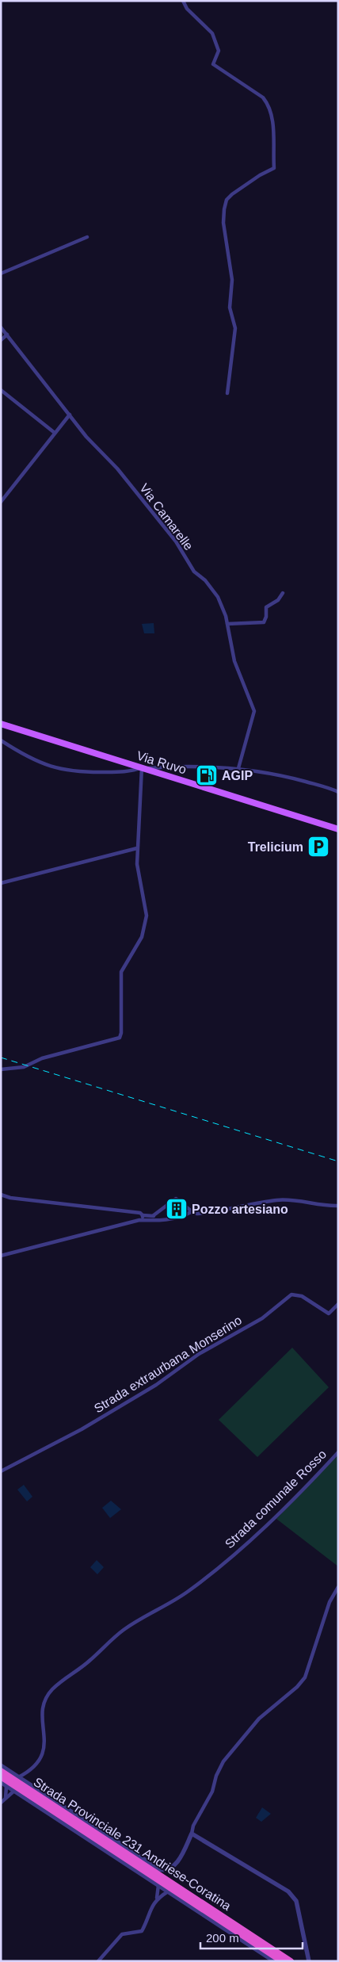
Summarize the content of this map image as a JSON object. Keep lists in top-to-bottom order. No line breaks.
{"streets":{"highway":["Strada Provinciale 231 Andriese-Coratina"],"main road":["Via Ruvo"],"street":["Via Camarelle","Strada extraurbana Monserino","Strada comunale Rosso"]},"places":{"fuel station":["AGIP"],"parking":["Trelicium"],"building":["Pozzo artesiano"]},"scale_bar":"200 m"}
